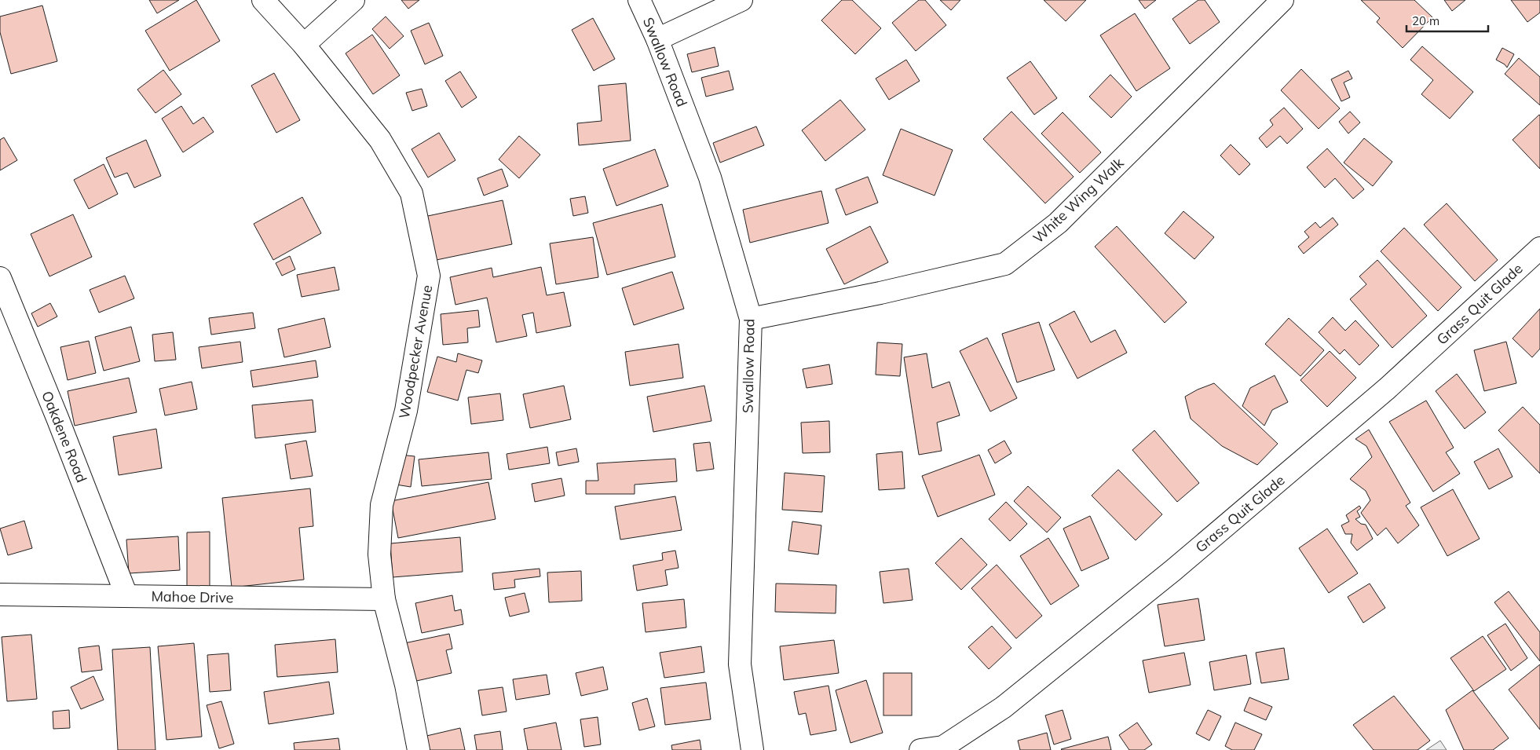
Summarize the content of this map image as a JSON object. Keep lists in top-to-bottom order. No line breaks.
{"streets":{"street":["Swallow Road","White Wing Walk","Grass Quit Glade","Woodpecker Avenue","Oakdene Road","Mahoe Drive"]},"crossings":[["Swallow Road","White Wing Walk"],["Woodpecker Avenue","Mahoe Drive"],["Oakdene Road","Mahoe Drive"]],"scale_bar":"20 m"}
